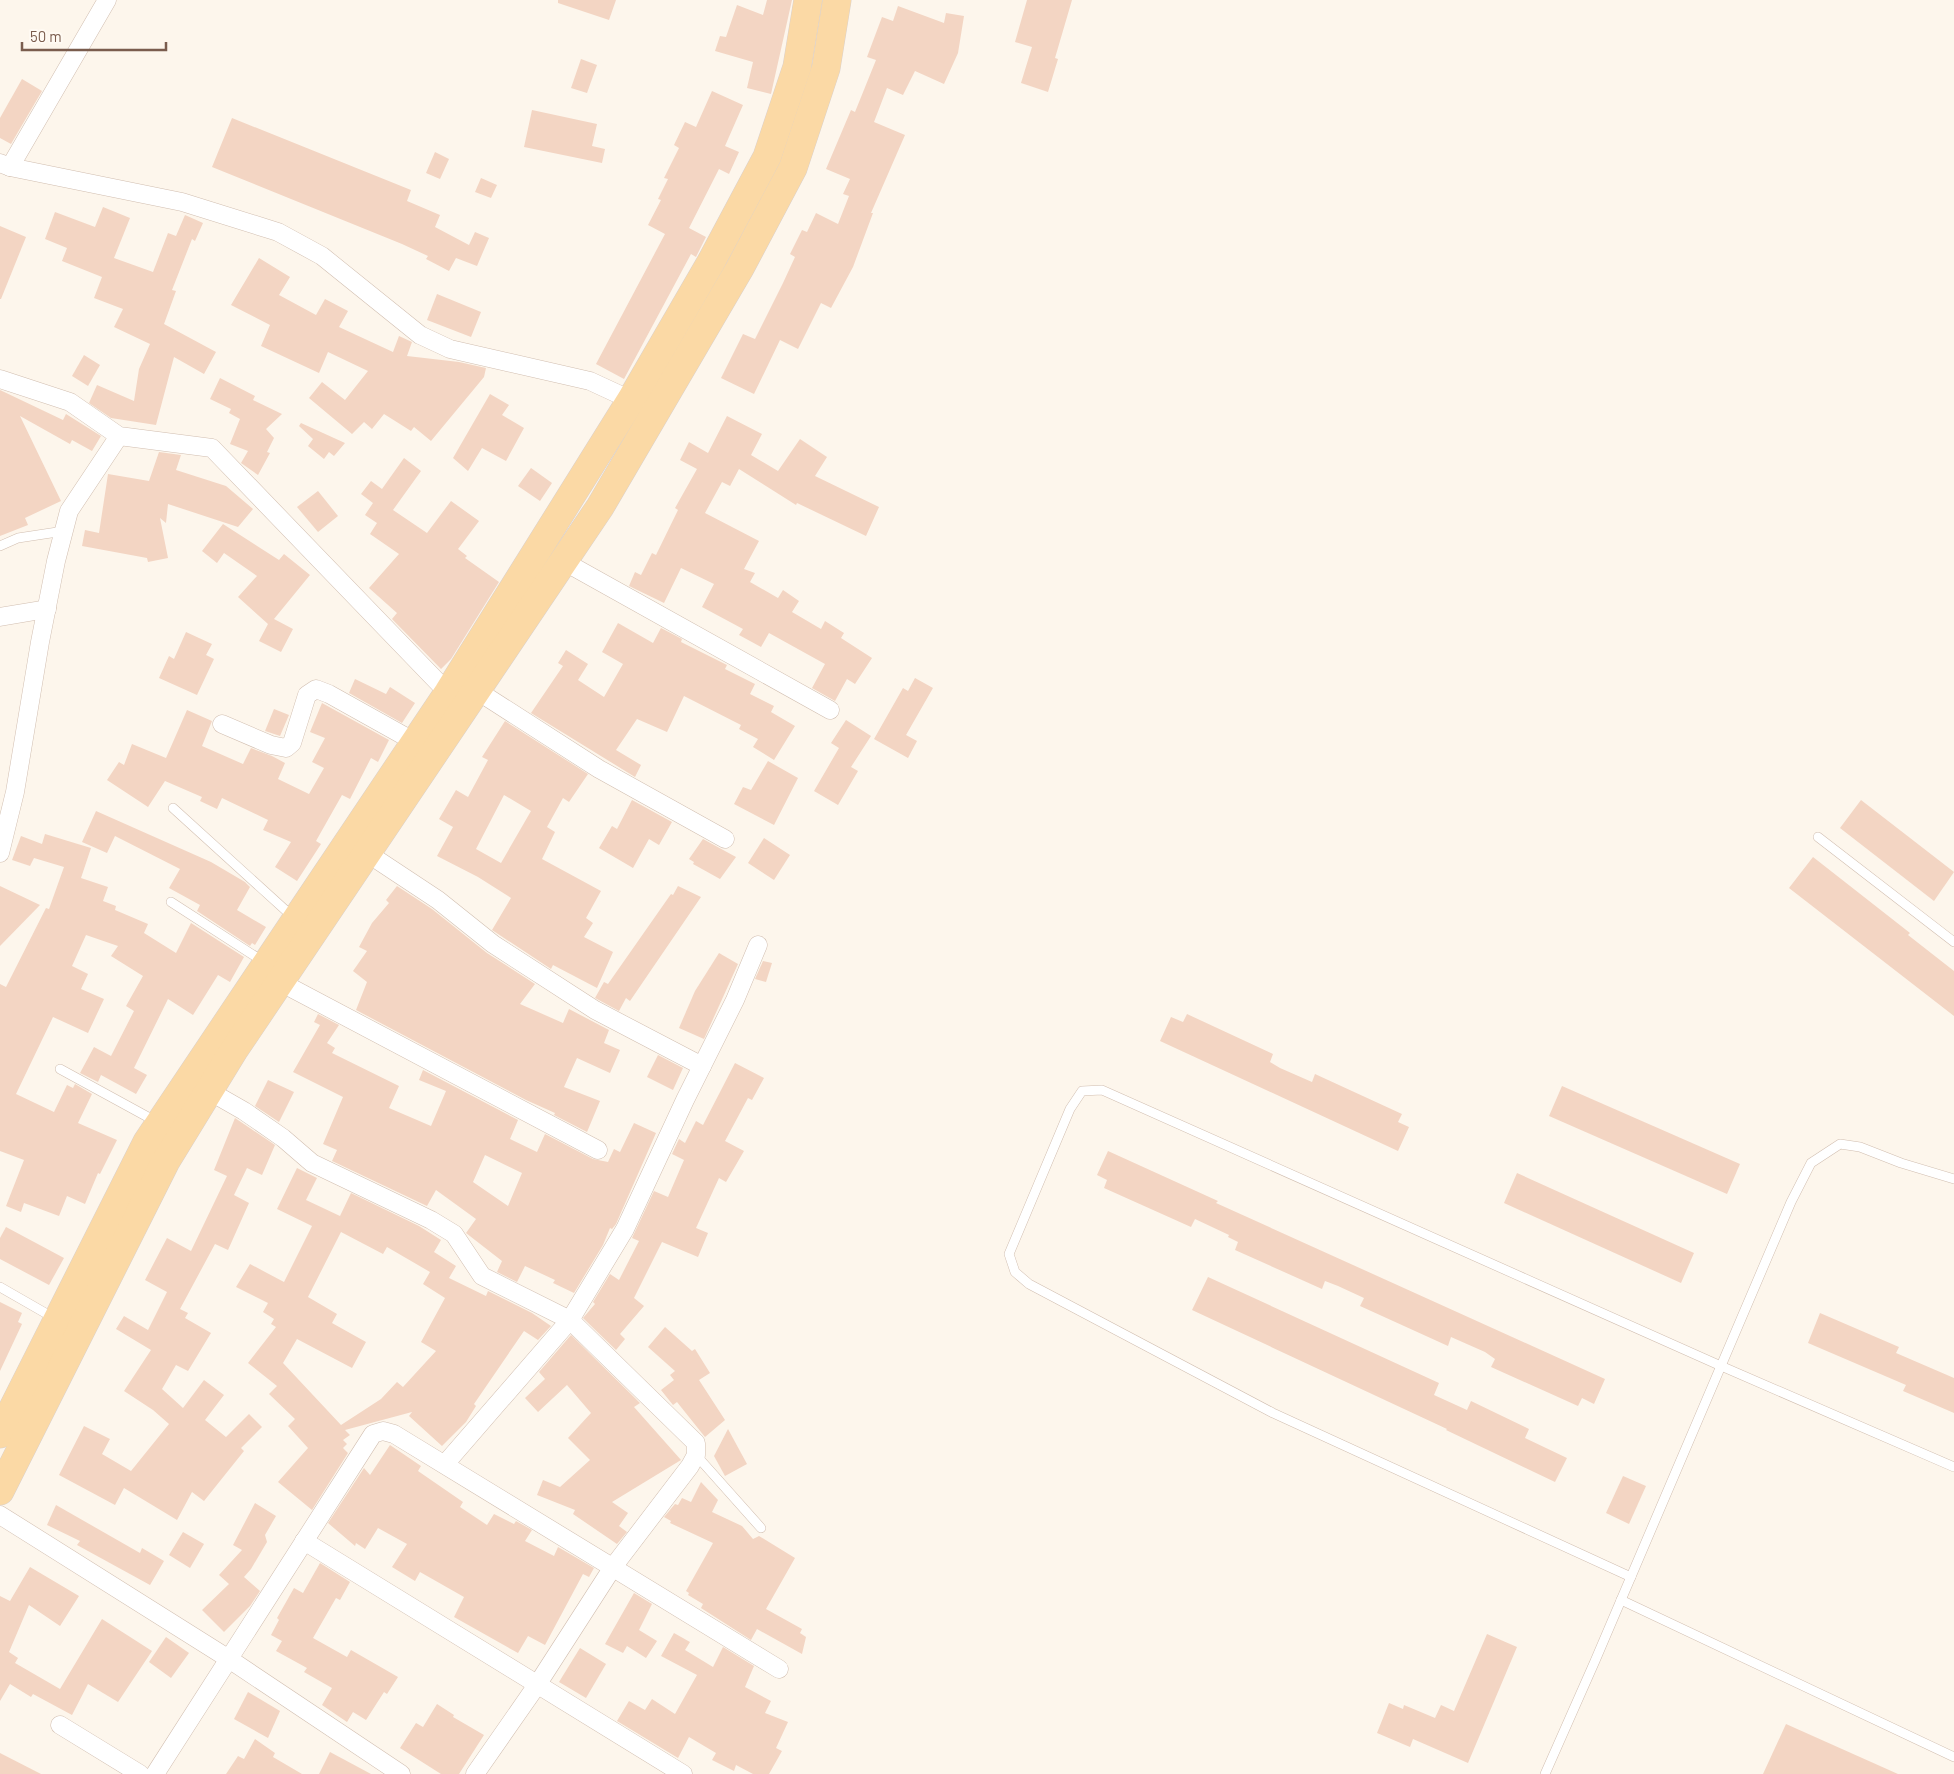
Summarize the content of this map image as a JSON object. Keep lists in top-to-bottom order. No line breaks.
{"scale_bar":"50 m"}
